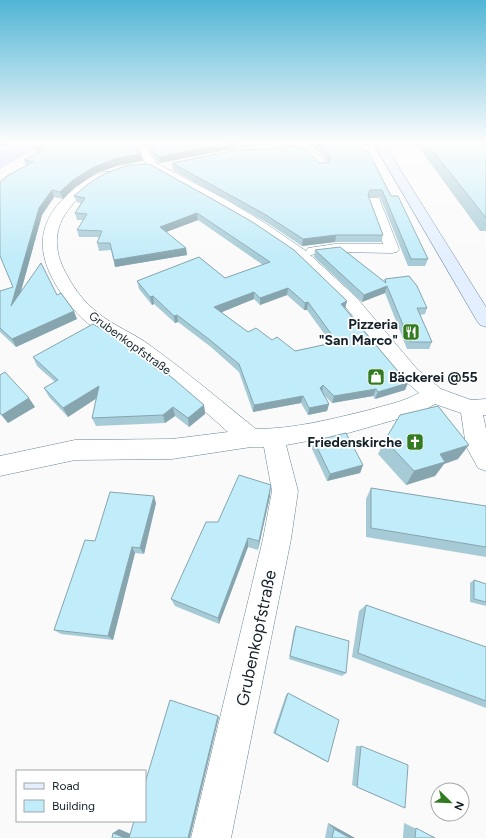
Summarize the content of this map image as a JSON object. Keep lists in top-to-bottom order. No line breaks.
{"streets":{"street":["Grubenkopfstraße"]},"places":{"restaurant":["Pizzeria \"San Marco\""],"shop":["Bäckerei @55"],"church":["Friedenskirche"]},"legend":["Road","Building"],"north":"bottom right"}
